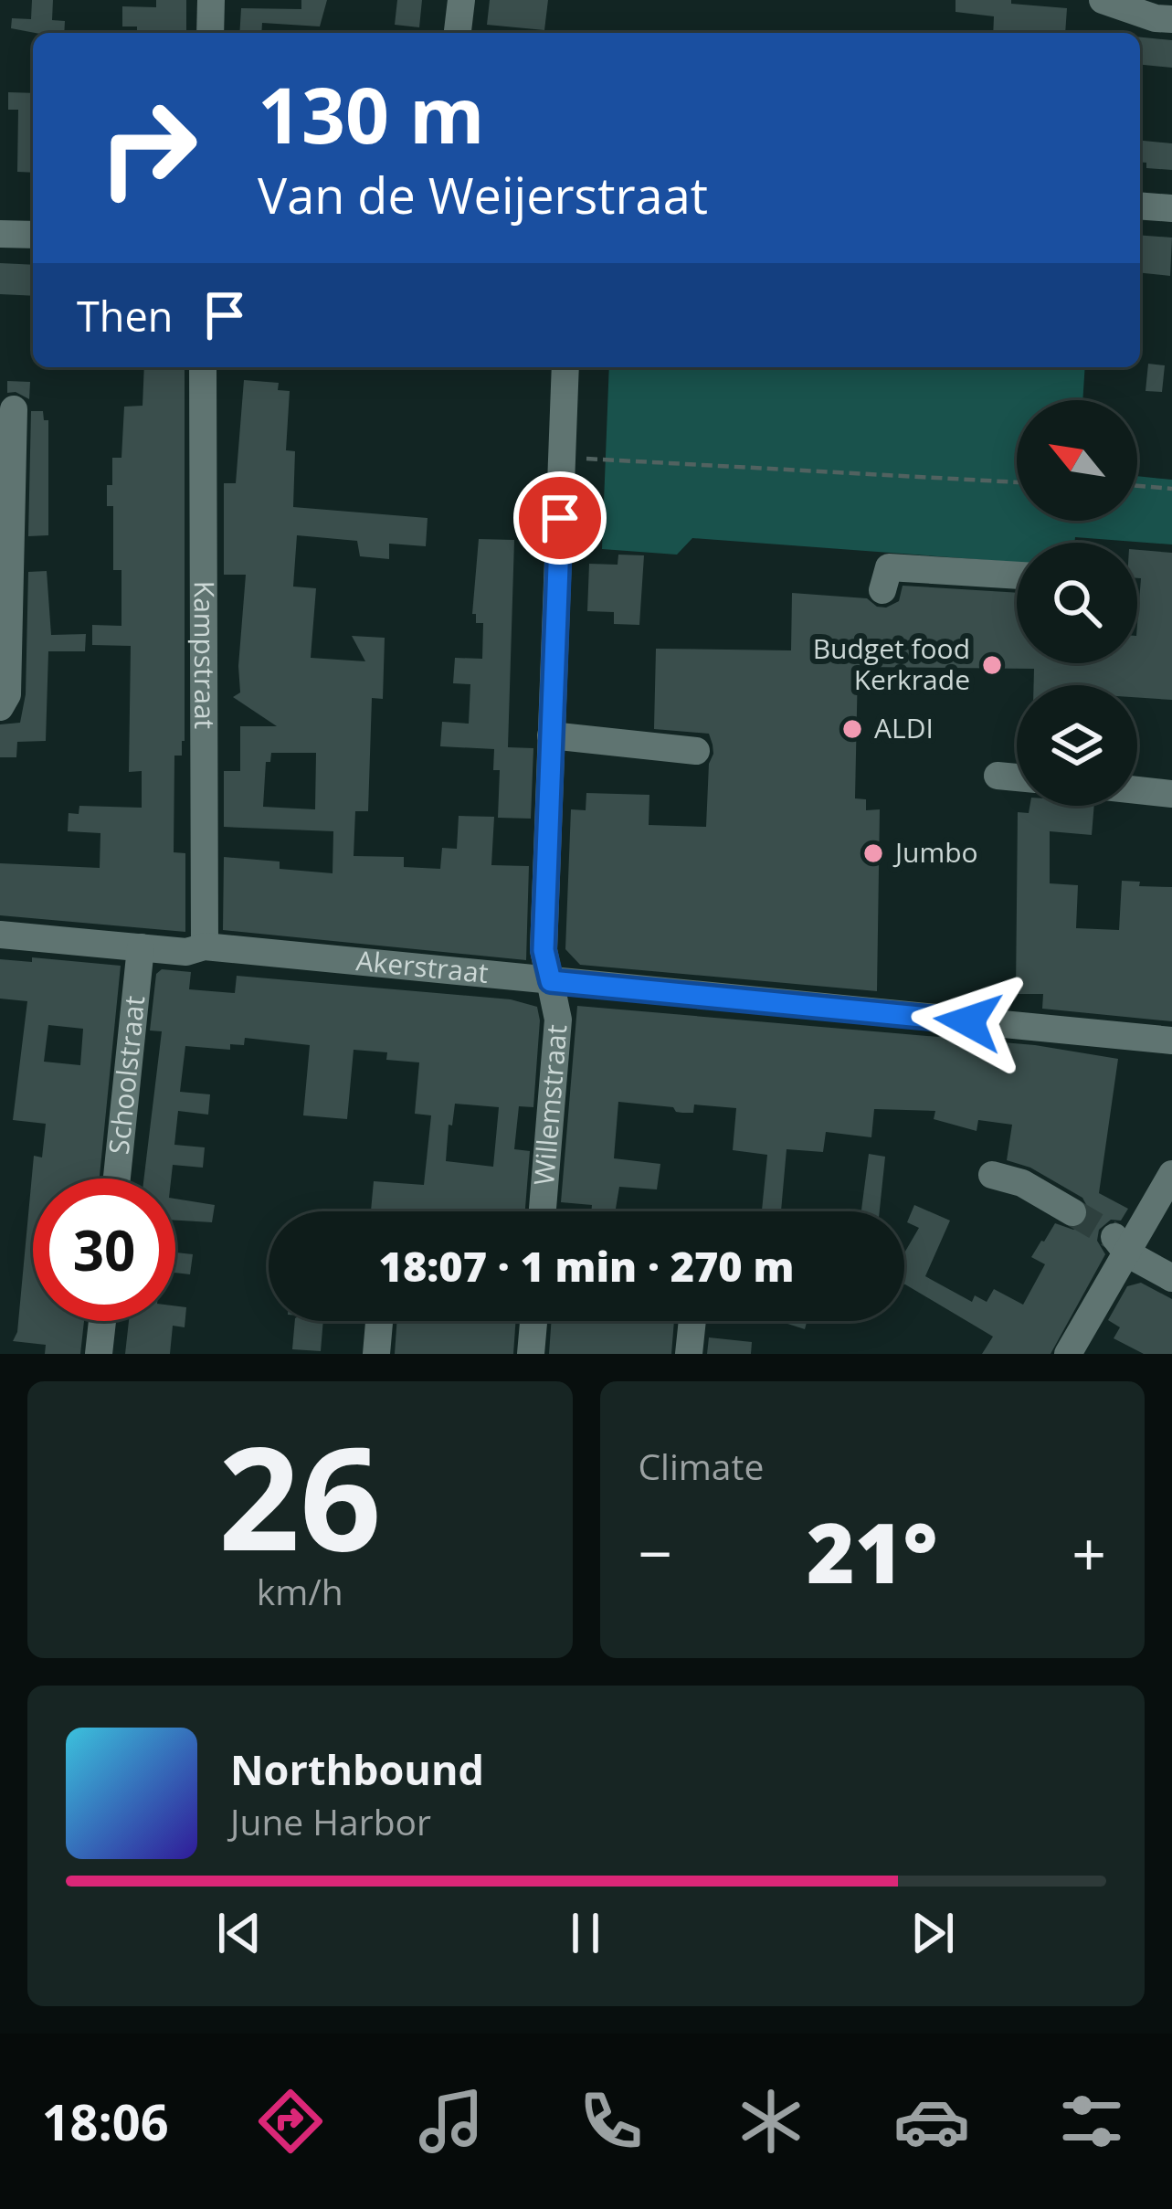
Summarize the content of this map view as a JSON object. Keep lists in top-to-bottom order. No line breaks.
{"streets":{"street":["Kampstraat","Akerstraat","Schoolstraat","Willemstraat"]},"crossings":[["Kampstraat","Akerstraat"],["Akerstraat","Schoolstraat"],["Akerstraat","Willemstraat"]],"places":["Budget food Kerkrade","ALDI","Jumbo"],"north":"top left","page":{"turn":["130 m","Van de Weijerstraat"],"then":"Then","limit":"30","trip":"18:07 · 1 min · 270 m","tile":[["26","km/h"],"Climate"],"heat":["−","21°","+"],"song":["Northbound","June Harbor"],"tabs":"18:06"}}
